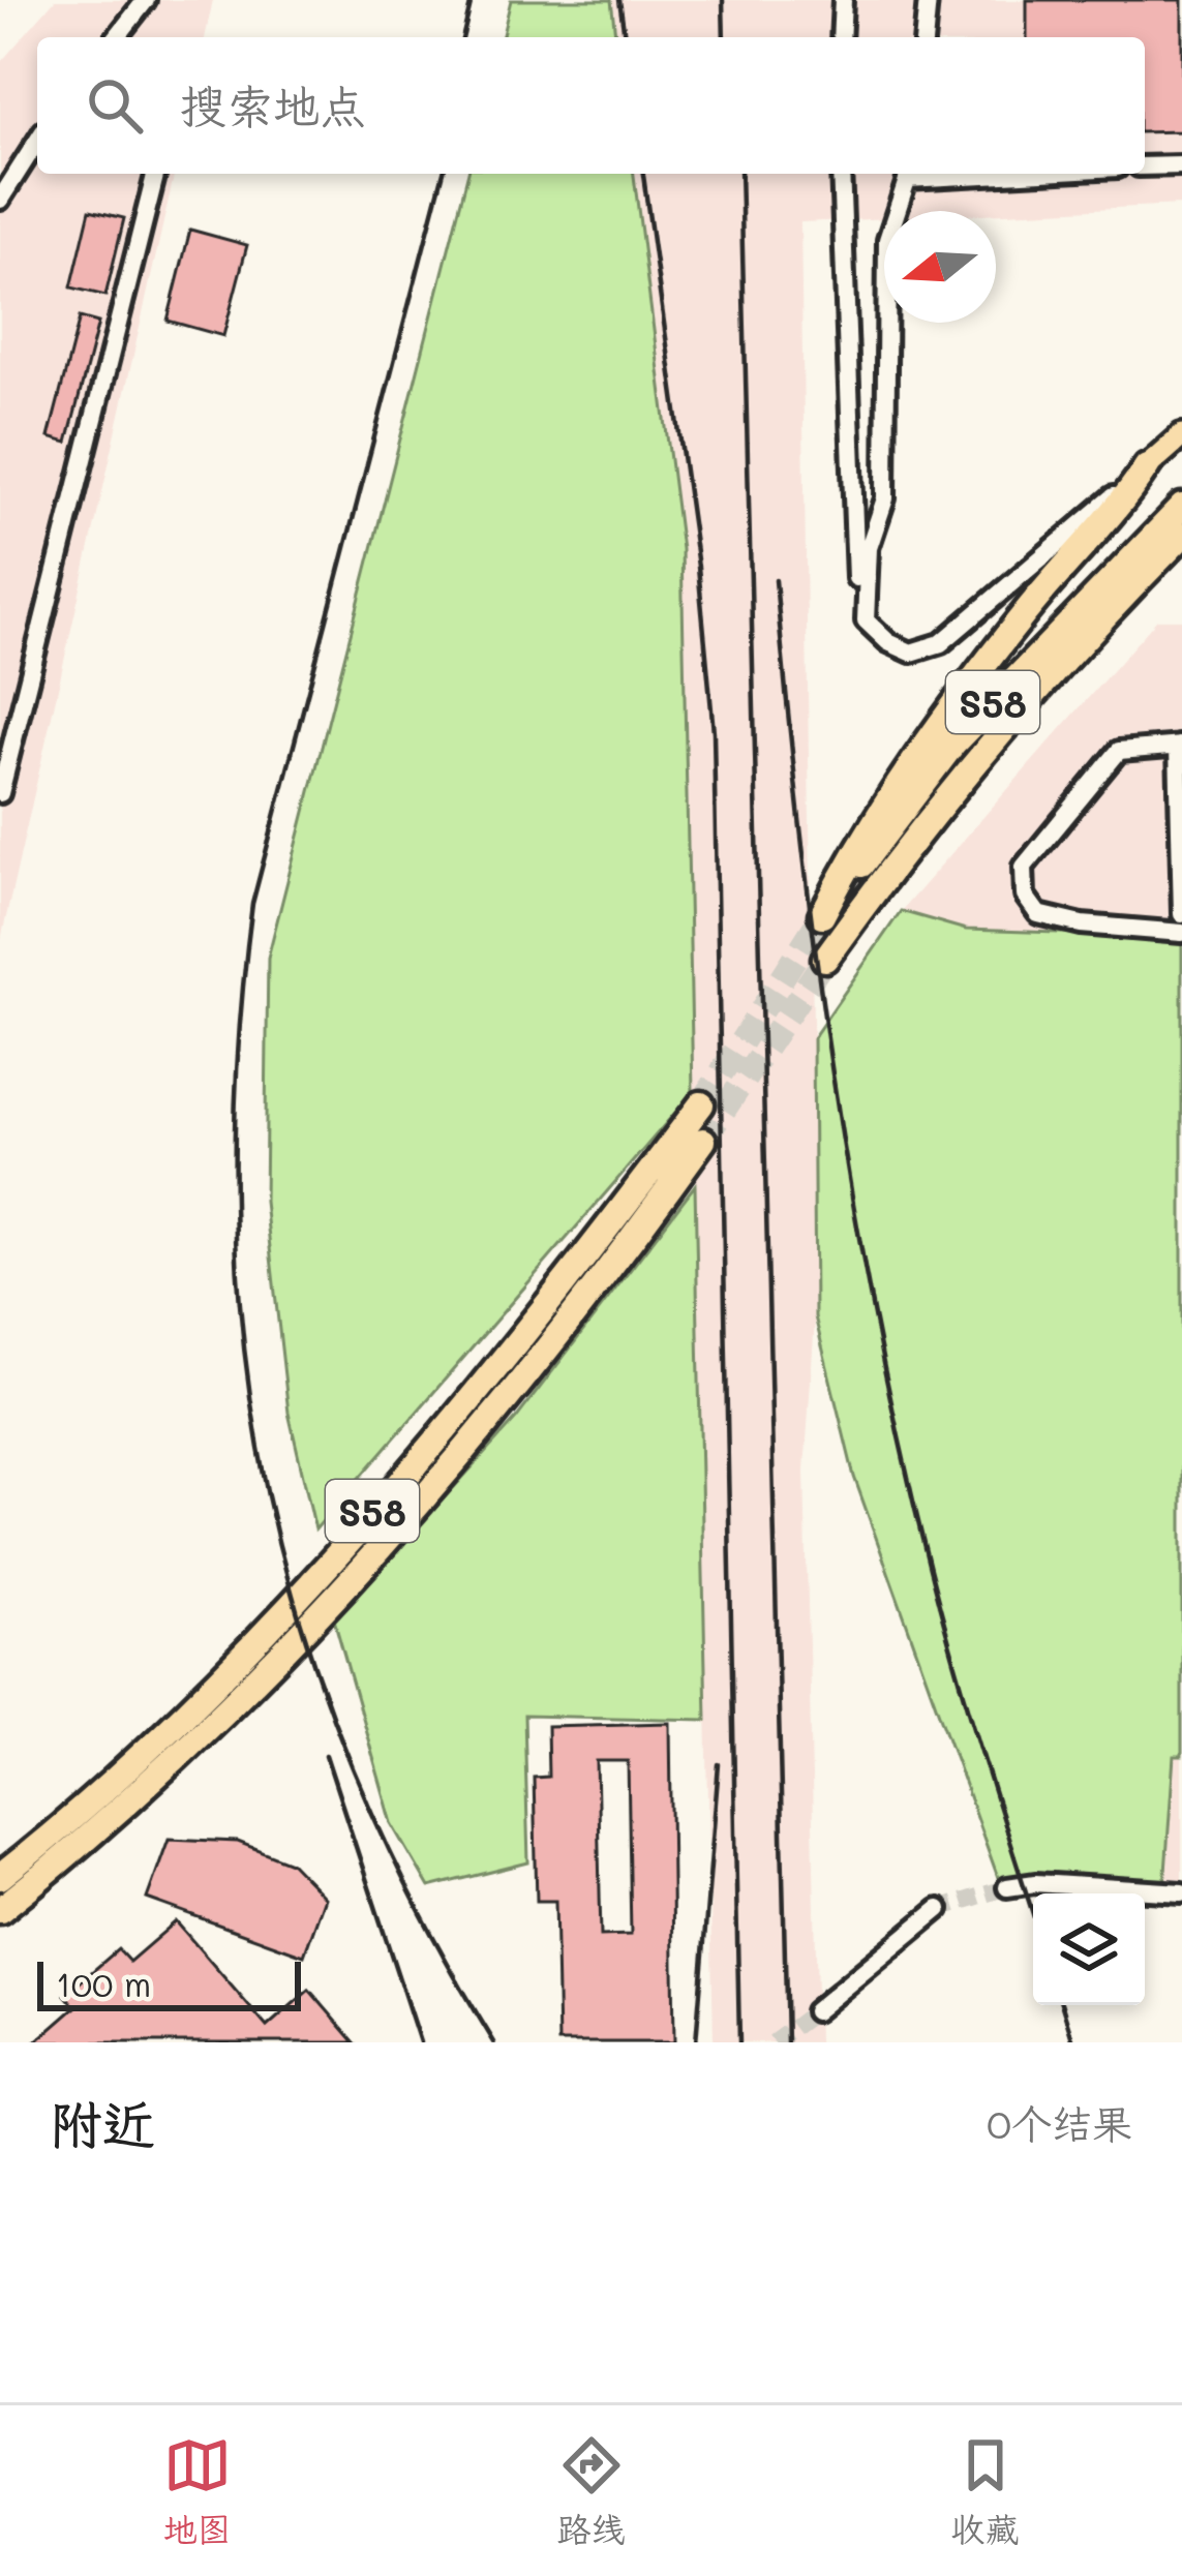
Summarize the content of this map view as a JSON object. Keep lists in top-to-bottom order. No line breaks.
{"streets":{"highway":["S58"]},"scale_bar":"100 m","north":"left","page":{"search":"搜索地点","scale":"100 m","heading":["附近","0个结果"],"nav":["地图","路线","收藏"]}}
